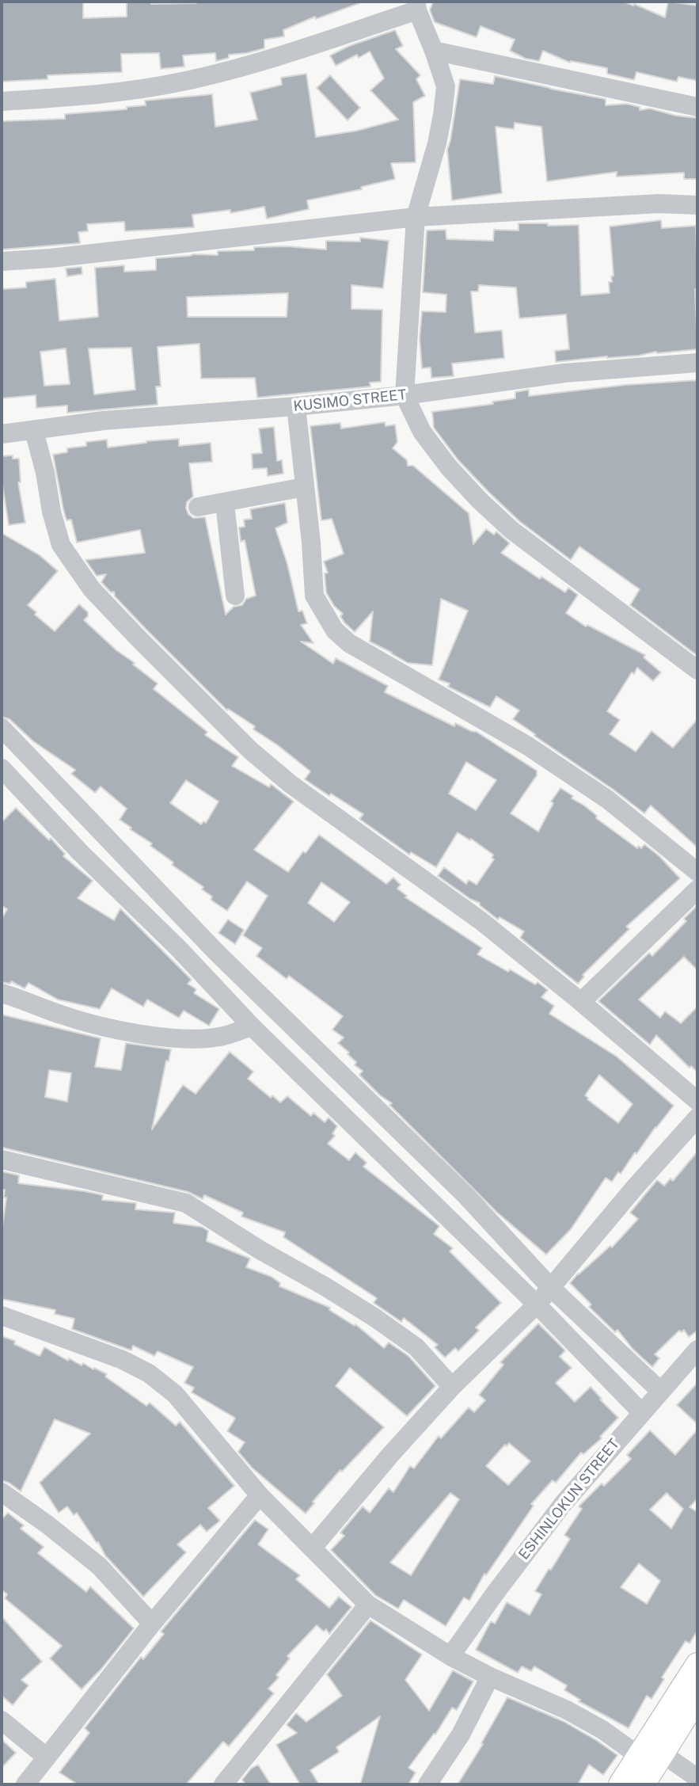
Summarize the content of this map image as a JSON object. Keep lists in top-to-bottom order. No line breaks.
{"streets":{"street":["KUSIMO STREET","ESHINLOKUN STREET"]}}
